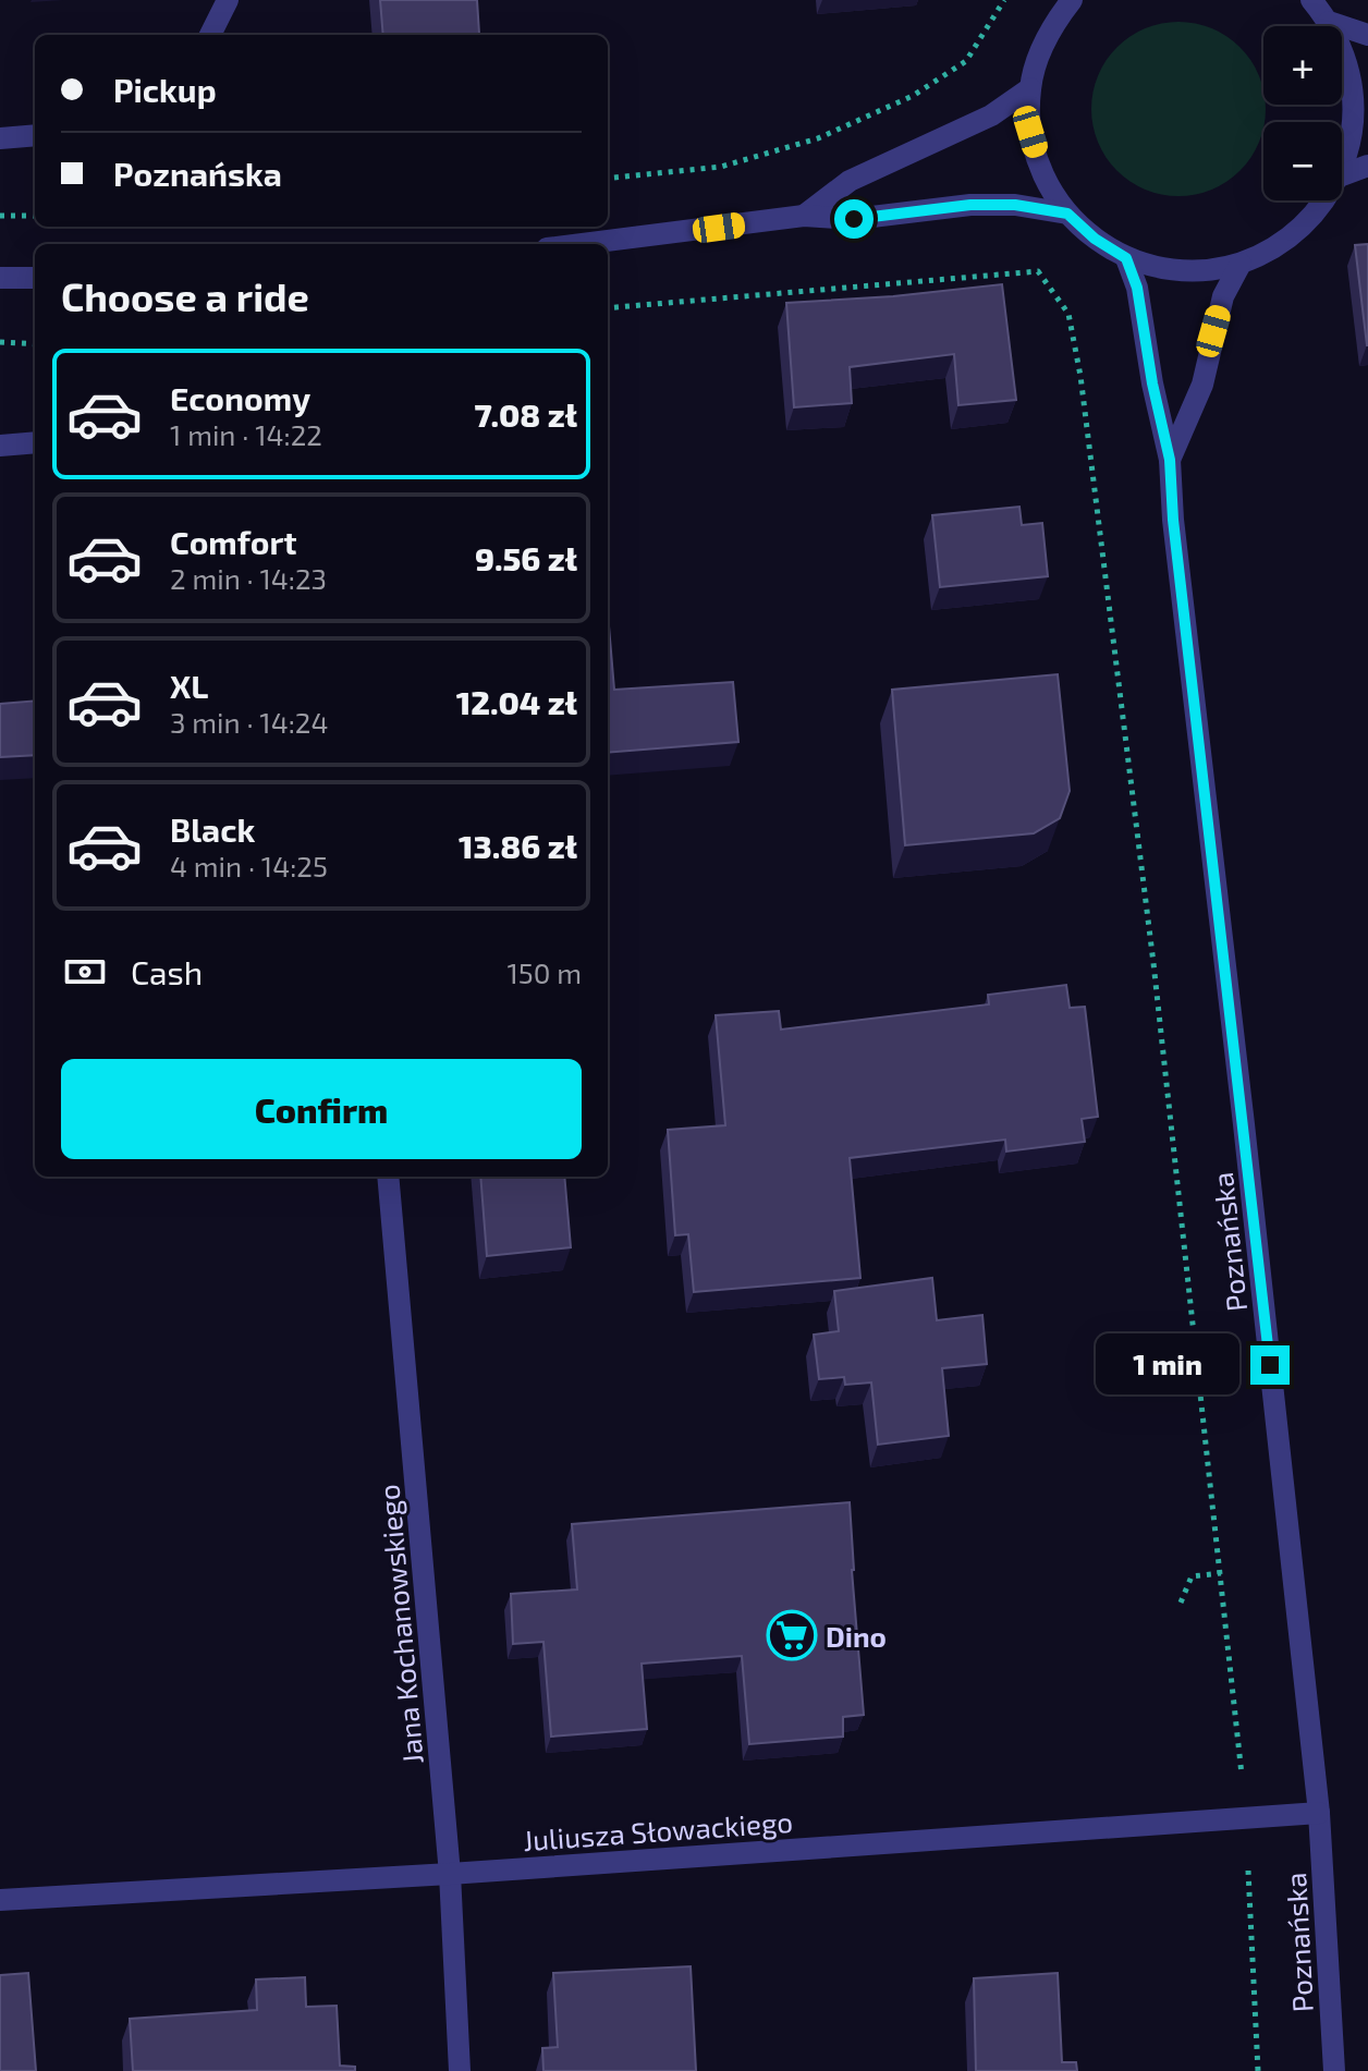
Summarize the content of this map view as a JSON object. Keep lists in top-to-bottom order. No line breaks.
{"streets":{"street":["Poznańska","Jana Kochanowskiego","Juliusza Słowackiego"]},"crossings":[["Poznańska","Juliusza Słowackiego"],["Jana Kochanowskiego","Juliusza Słowackiego"]],"places":{"supermarket":["Dino"]},"page":{"map_buttons":["+","−"],"banner":["Pickup","Poznańska"],"heading":"Choose a ride","list":[{"name":"Economy","note":"1 min · 14:22","value":"7.08 zł"},{"name":"Comfort","note":"2 min · 14:23","value":"9.56 zł"},{"name":"XL","note":"3 min · 14:24","value":"12.04 zł"},{"name":"Black","note":"4 min · 14:25","value":"13.86 zł"}],"pay":["Cash","150 m"],"buttons":"Confirm","bubble":"1 min"}}
